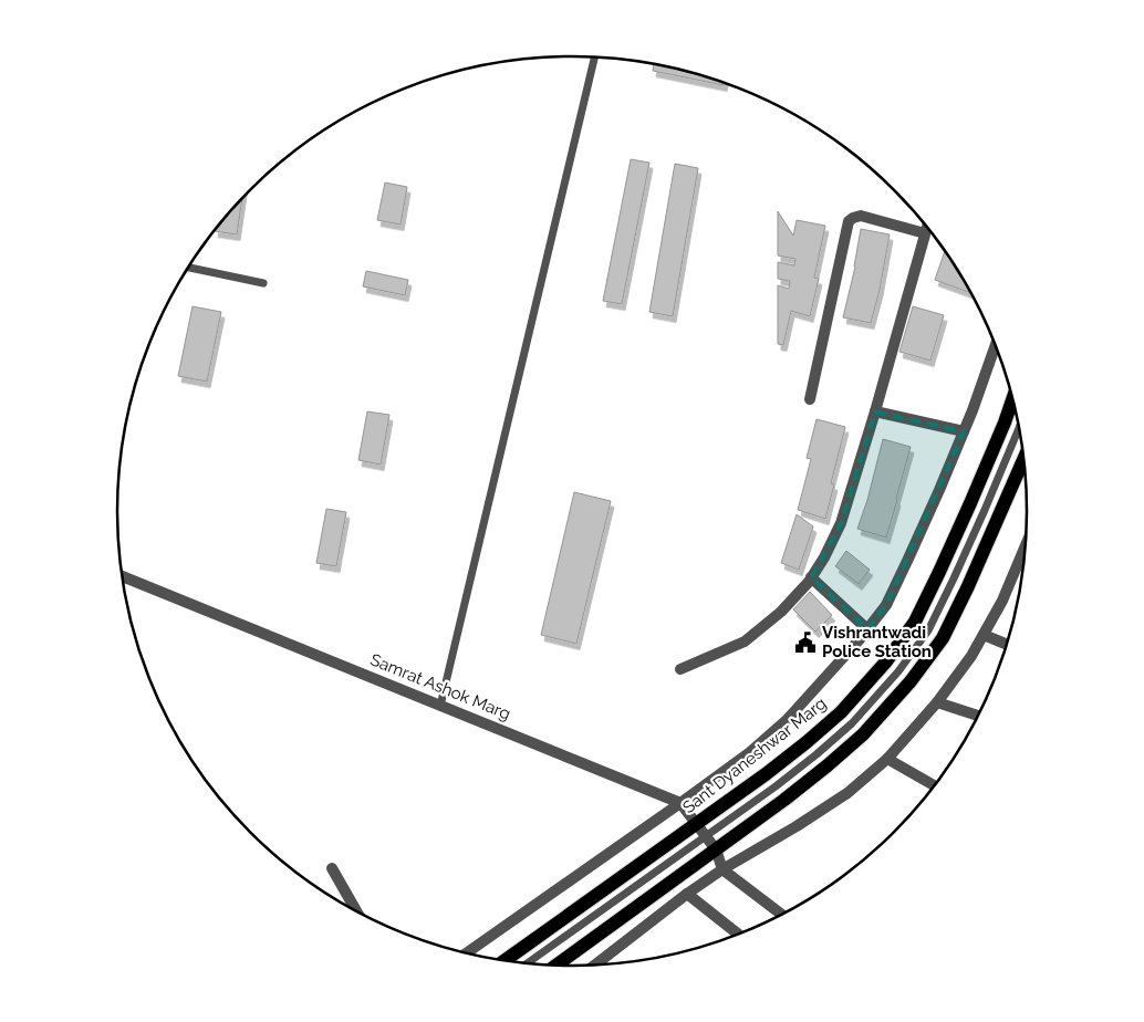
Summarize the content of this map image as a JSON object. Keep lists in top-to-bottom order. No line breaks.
{"streets":{"main road":["Sant Dyaneshwar Marg"],"street":["Samrat Ashok Marg"]},"crossings":[["Samrat Ashok Marg","Sant Dyaneshwar Marg"]],"places":{"public building":["Vishrantwadi Police Station"]}}
